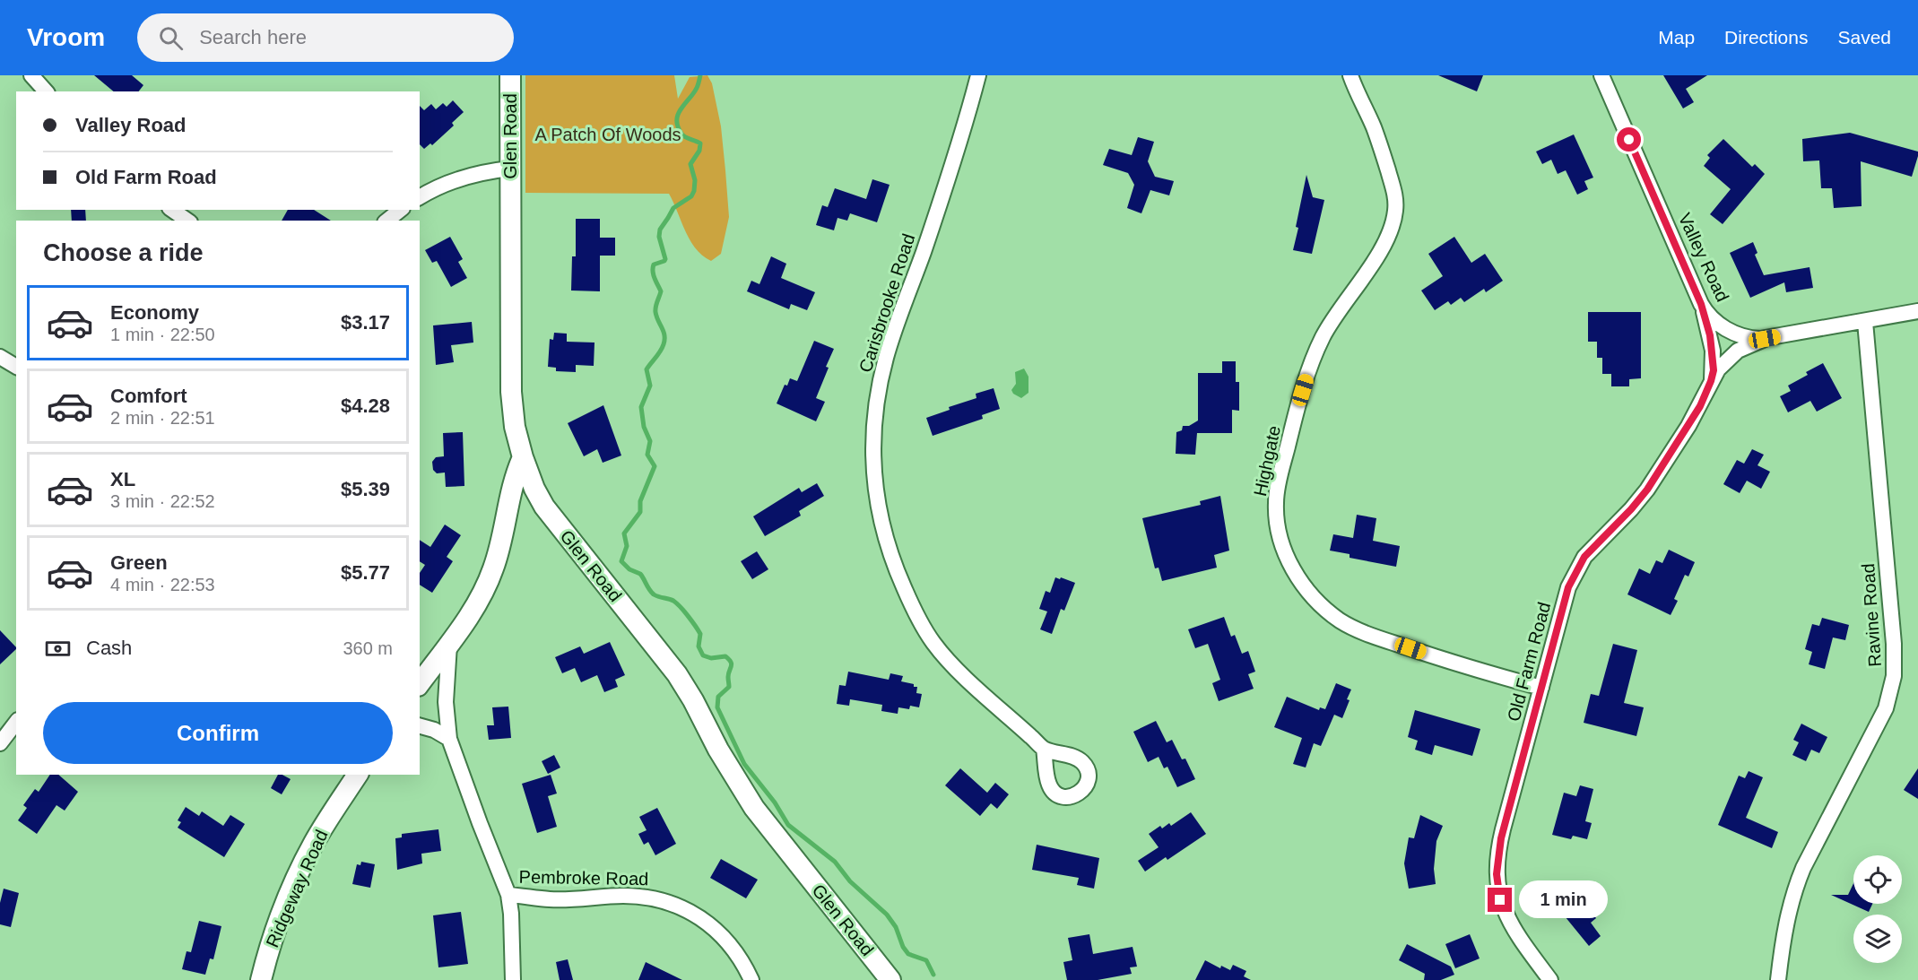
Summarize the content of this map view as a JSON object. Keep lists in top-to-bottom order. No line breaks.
{"streets":{"street":["Glen Road","Valley Road","Carisbrooke Road","Highgate","Ravine Road","Old Farm Road","Pembroke Road","Ridgeway Road"]},"crossings":[["Valley Road","Ravine Road"],["Valley Road","Old Farm Road"],["Highgate","Old Farm Road"]],"parks":["A Patch Of Woods"],"page":{"header":"Vroom","search":"Search here","nav":["Map","Directions","Saved"],"banner":["Valley Road","Old Farm Road"],"heading":"Choose a ride","list":[{"name":"Economy","note":"1 min · 22:50","value":"$3.17"},{"name":"Comfort","note":"2 min · 22:51","value":"$4.28"},{"name":"XL","note":"3 min · 22:52","value":"$5.39"},{"name":"Green","note":"4 min · 22:53","value":"$5.77"}],"pay":["Cash","360 m"],"buttons":"Confirm","bubble":"1 min"}}
